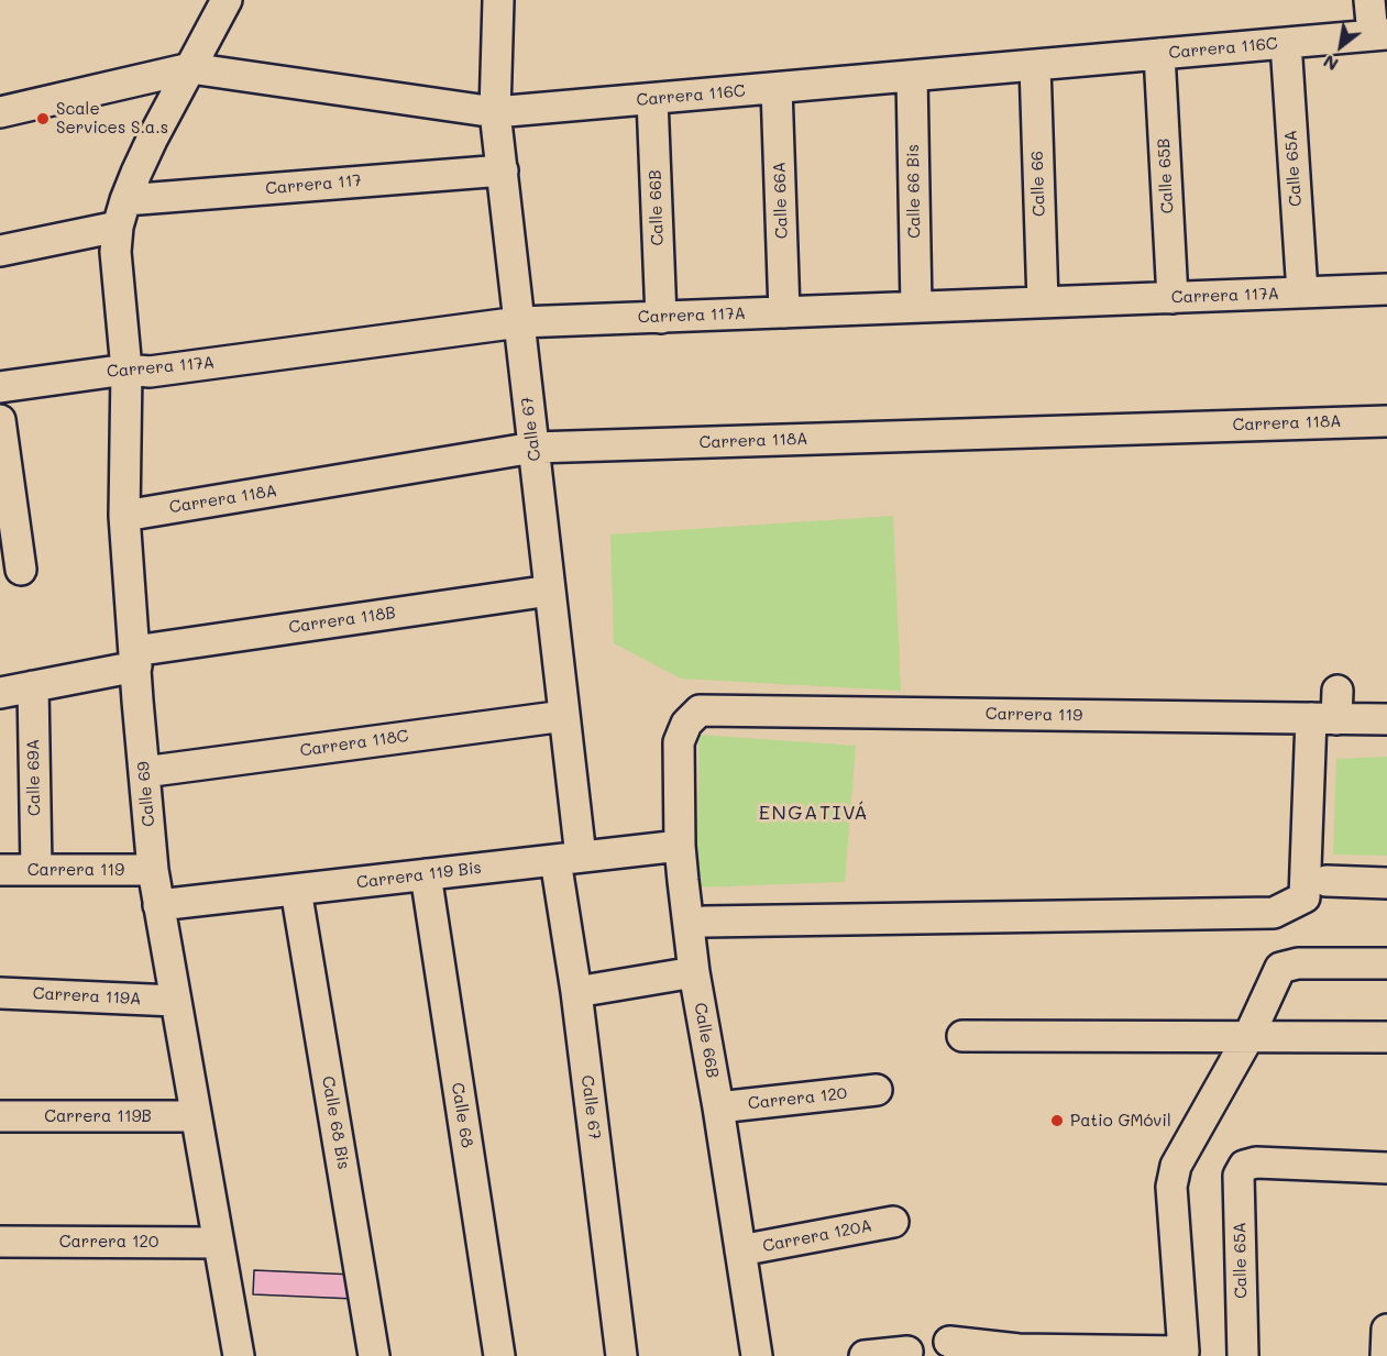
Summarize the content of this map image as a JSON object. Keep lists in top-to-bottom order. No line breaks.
{"streets":{"street":["Carrera 116C","Calle 65A","Calle 65B","Calle 66","Carrera 117","Calle 66 Bis","Calle 66A","Calle 66B","Carrera 117A","Carrera 118A","Calle 67","Carrera 118B","Carrera 119","Carrera 118C","Calle 69A","Calle 69","Carrera 119 Bis","Carrera 119A","Carrera 120","Calle 68","Carrera 119B","Calle 68 Bis","Carrera 120A"]},"crossings":[["Carrera 116C","Calle 65A"],["Carrera 116C","Calle 65B"],["Carrera 116C","Calle 66"],["Carrera 116C","Calle 66 Bis"],["Carrera 116C","Calle 66A"],["Carrera 116C","Calle 66B"],["Carrera 116C","Calle 67"],["Carrera 116C","Calle 69"],["Calle 65A","Carrera 117A"],["Calle 65B","Carrera 117A"],["Calle 66","Carrera 117A"],["Carrera 117","Calle 67"],["Carrera 117","Calle 69"],["Calle 66 Bis","Carrera 117A"],["Calle 66A","Carrera 117A"],["Calle 66B","Carrera 117A"],["Calle 66B","Carrera 119"],["Calle 66B","Carrera 119 Bis"],["Calle 66B","Carrera 120"],["Calle 66B","Carrera 120A"],["Carrera 117A","Calle 67"],["Carrera 117A","Calle 69"],["Carrera 118A","Calle 67"],["Carrera 118A","Calle 69"],["Calle 67","Carrera 118B"],["Calle 67","Carrera 118C"],["Calle 67","Carrera 119 Bis"],["Carrera 118B","Calle 69A"],["Carrera 118B","Calle 69"],["Carrera 119","Calle 69A"],["Carrera 119","Calle 69"],["Carrera 118C","Calle 69"],["Calle 69","Carrera 119 Bis"],["Calle 69","Carrera 119A"],["Calle 69","Carrera 120"],["Calle 69","Carrera 119B"],["Carrera 119 Bis","Calle 68"],["Carrera 119 Bis","Calle 68 Bis"]],"districts":["ENGATIVÁ"],"places":["Scale Services S.a.s","Patio GMóvil"],"north":"bottom left"}
